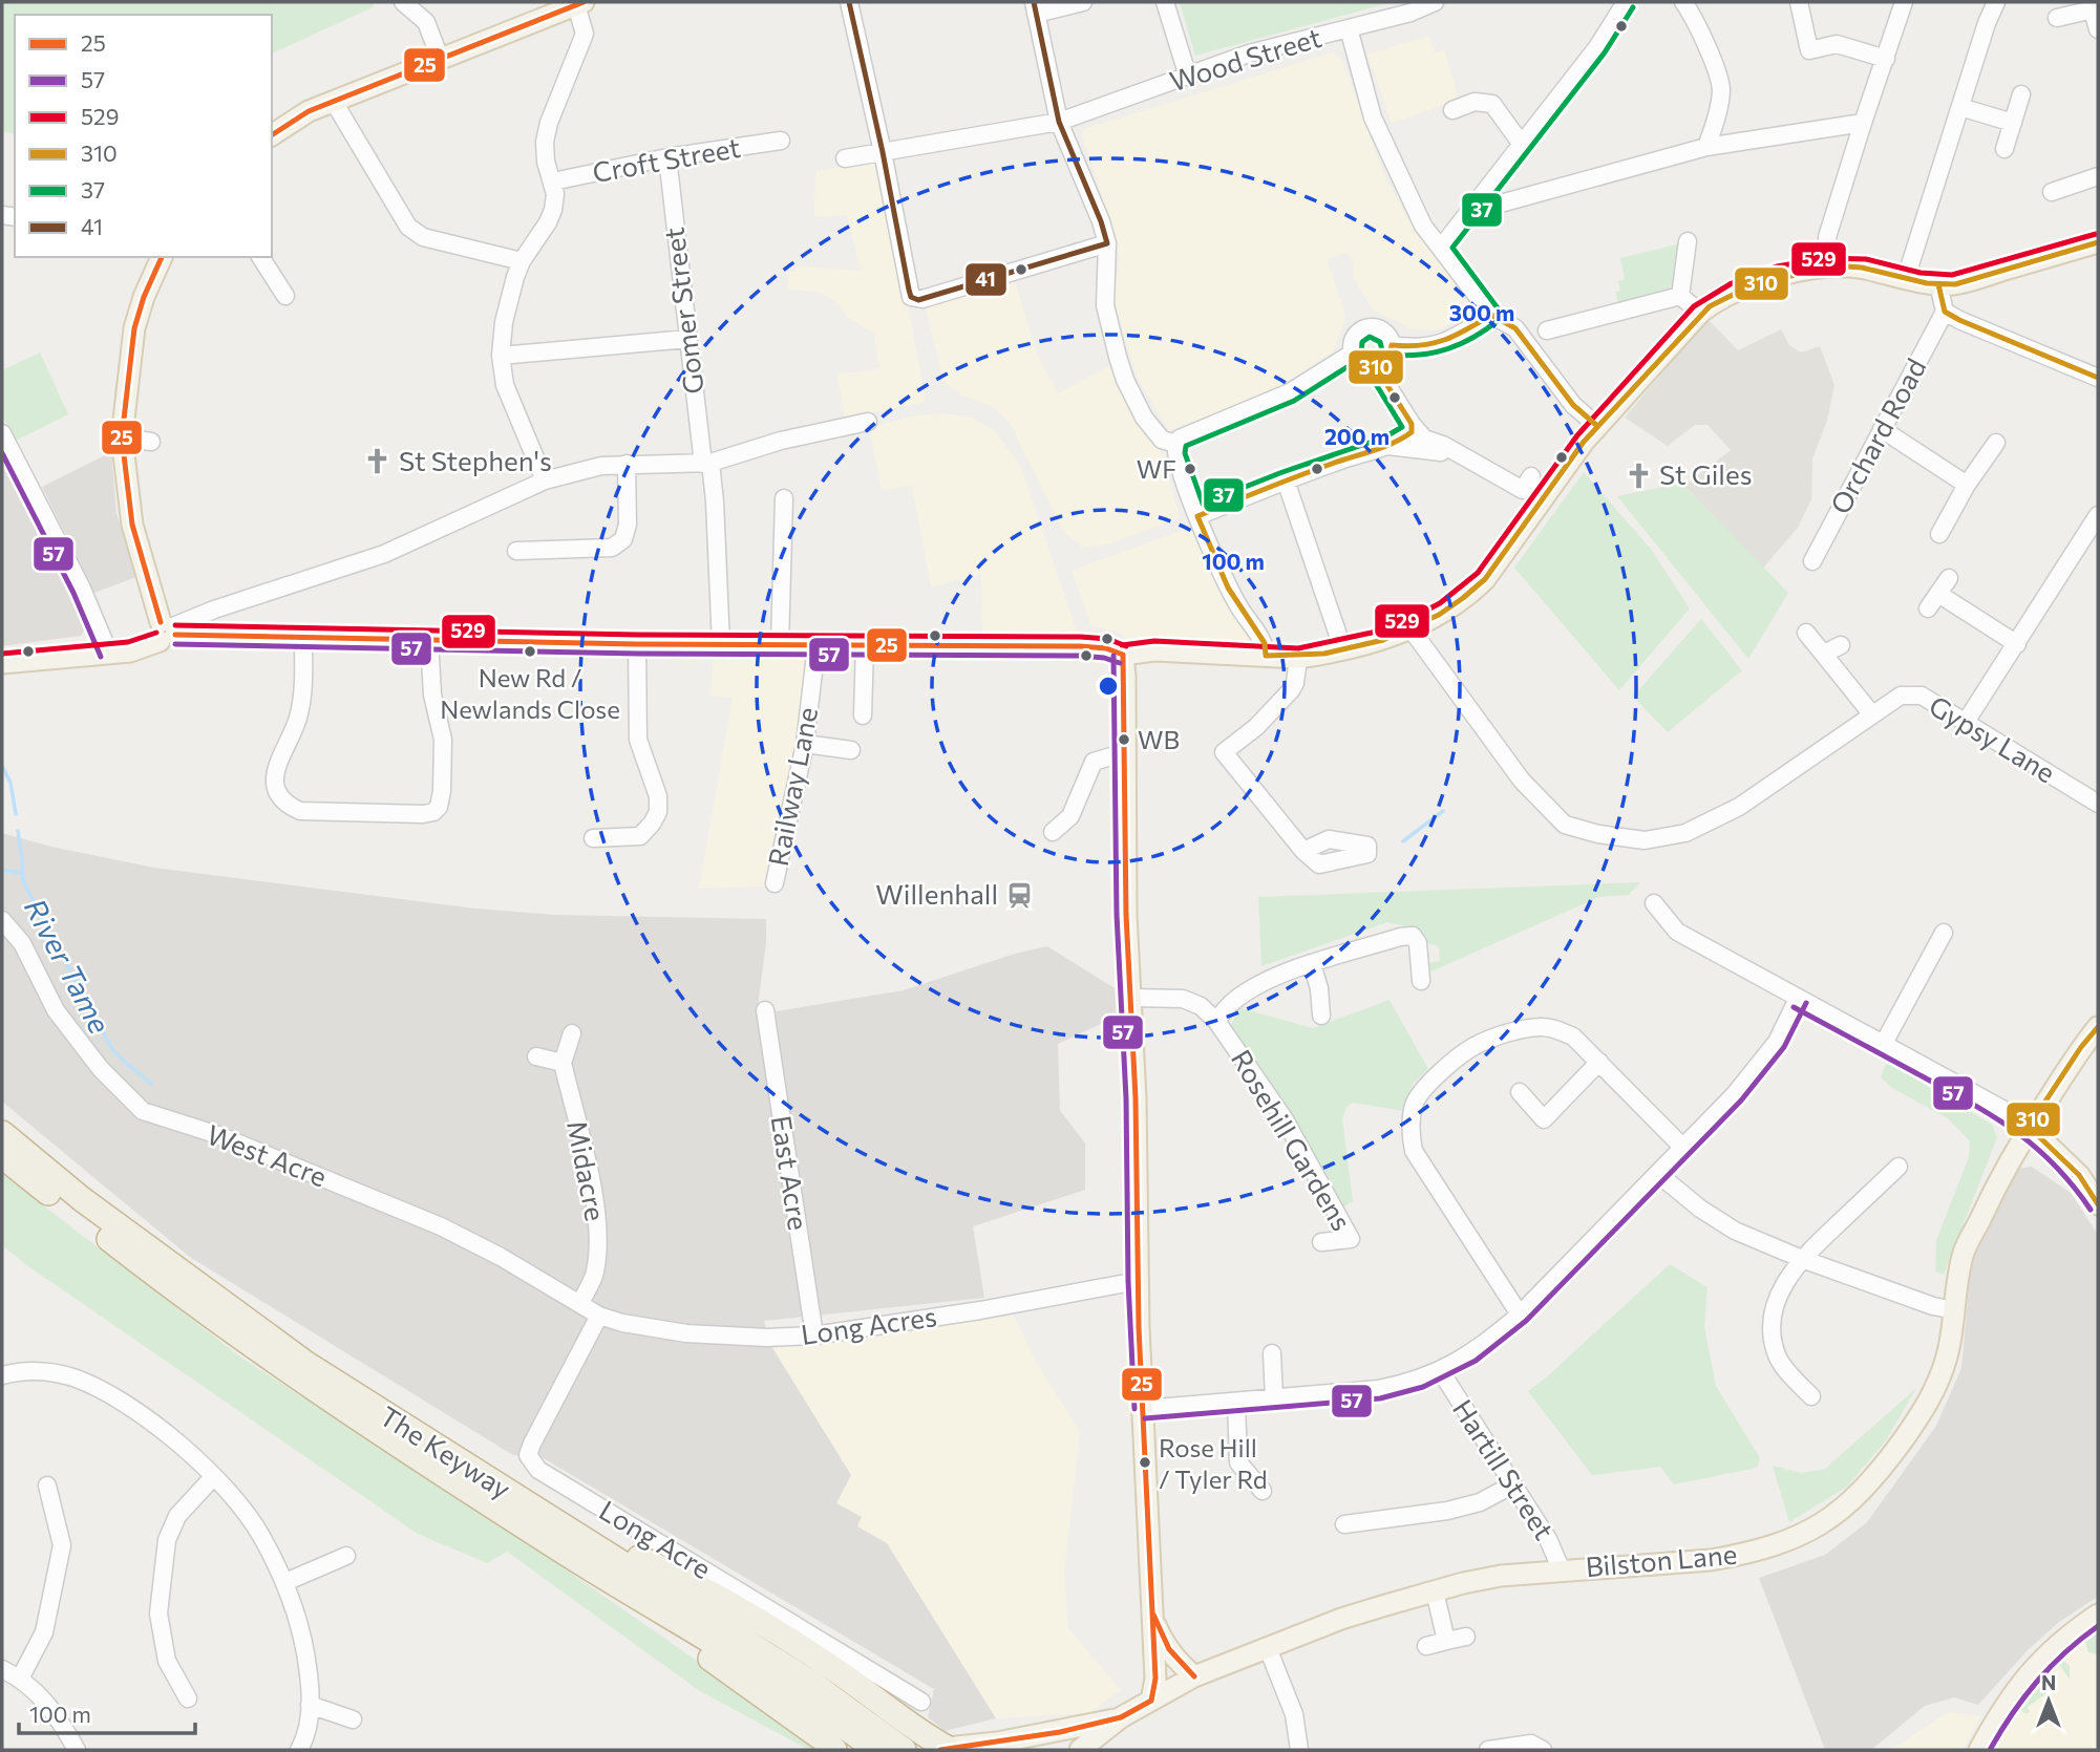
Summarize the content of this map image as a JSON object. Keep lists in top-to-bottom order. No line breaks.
{"streets":{"highway":["The Keyway"],"main road":["Bilston Lane"],"street":["Wood Street","Croft Street","Gomer Street","Orchard Road","Gypsy Lane","Railway Lane","Rosehill Gardens","West Acre","Midacre","East Acre","Long Acres","Hartill Street","Long Acre"]},"crossings":[["Croft Street","Gomer Street"],["West Acre","Midacre"],["West Acre","Long Acres"],["West Acre","Long Acre"],["East Acre","Long Acres"],["Long Acres","Long Acre"],["Hartill Street","Bilston Lane"]],"water":["River Tame"],"places":{"church":["St Stephen's","St Giles"],"other":["WF","New Rd / Newlands Close","WB","Rose Hill / Tyler Rd"],"station":["Willenhall"]},"lines":["transit line 25","transit line 41","transit line 37","transit line 529","transit line 310","transit line 57"],"legend":["25","57","529","310","37","41"],"scale_bar":"100 m","north":"top","rings":["300 m","200 m","100 m"]}
